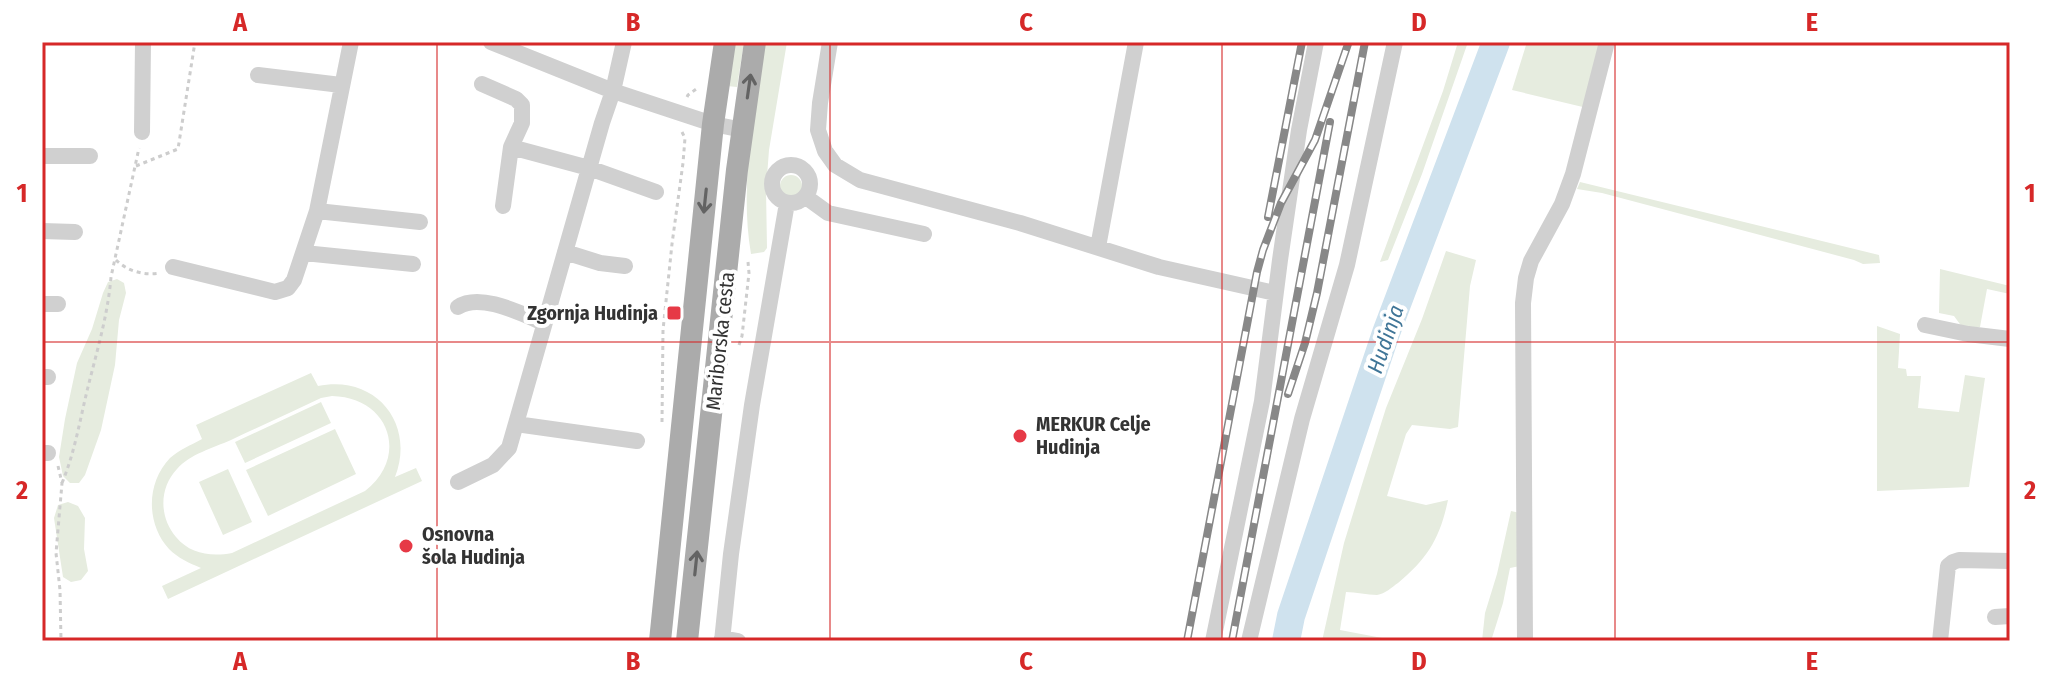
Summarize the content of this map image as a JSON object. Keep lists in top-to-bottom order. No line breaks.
{"streets":{"main road":["Mariborska cesta"]},"water":["Hudinja"],"places":{"transit":["Zgornja Hudinja"],"other":["MERKUR Celje Hudinja","Osnovna šola Hudinja"]},"grid":{"columns":["A","B","C","D","E"],"rows":["1","2"]}}
